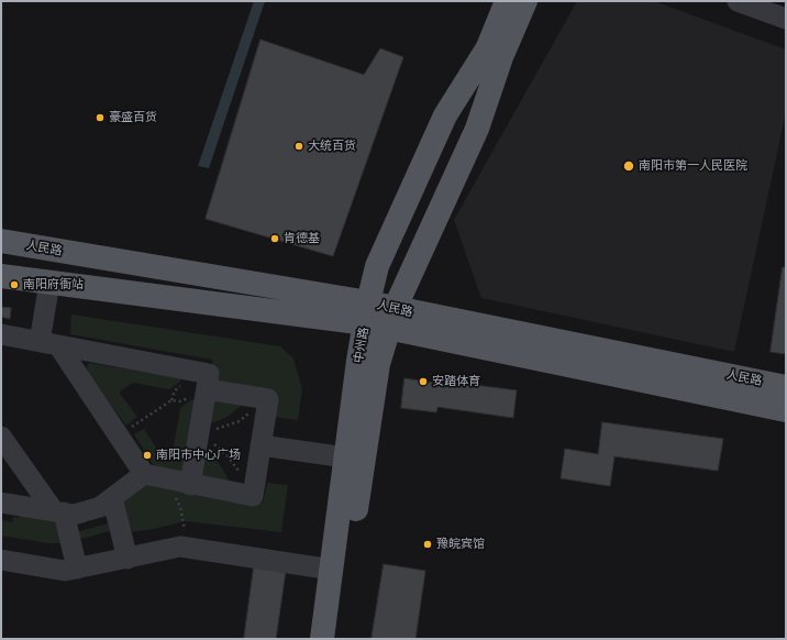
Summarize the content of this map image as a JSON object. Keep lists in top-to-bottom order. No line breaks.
{"streets":{"main road":["人民路","中州路"]},"crossings":[["人民路","中州路"]],"places":["豪盛百货","大统百货","南阳市第一人民医院","肯德基","南阳府衙站","安踏体育","南阳市中心广场","豫皖宾馆"]}
